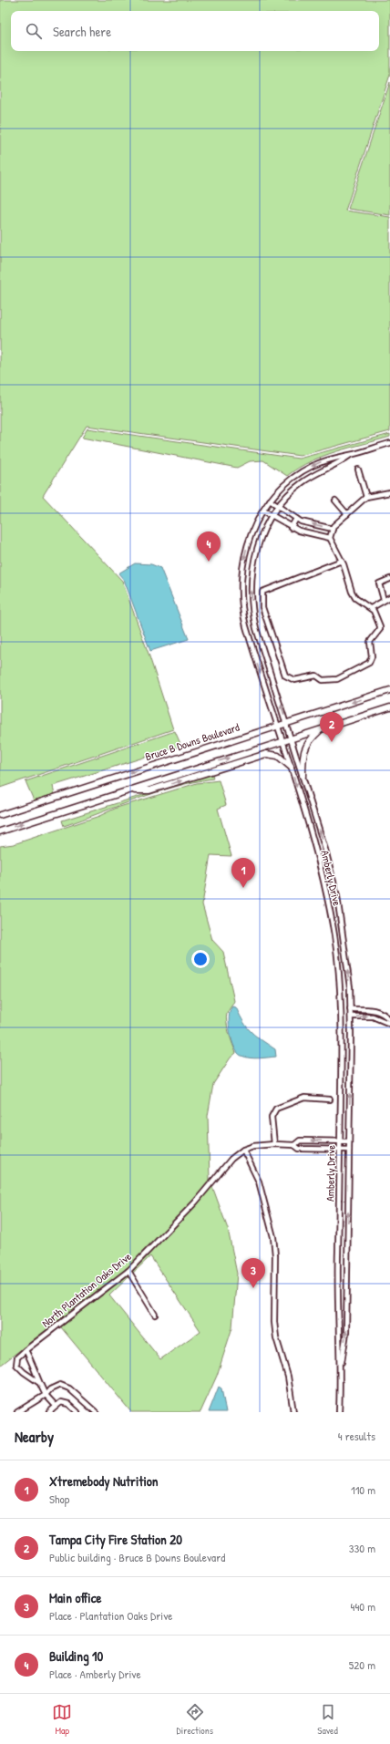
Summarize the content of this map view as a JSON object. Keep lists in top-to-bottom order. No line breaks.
{"streets":{"main road":["Bruce B Downs Boulevard"],"street":["Amberly Drive","North Plantation Oaks Drive"]},"crossings":[["Bruce B Downs Boulevard","Amberly Drive"]],"page":{"search":"Search here","pins":["4","2","1","3"],"heading":["Nearby","4 results"],"list":[{"mark":"1","name":"Xtremebody Nutrition","note":"Shop","value":"110 m"},{"mark":"2","name":"Tampa City Fire Station 20","note":"Public building · Bruce B Downs Boulevard","value":"330 m"},{"mark":"3","name":"Main office","note":"Place · Plantation Oaks Drive","value":"440 m"},{"mark":"4","name":"Building 10","note":"Place · Amberly Drive","value":"520 m"}],"nav":["Map","Directions","Saved"]}}
